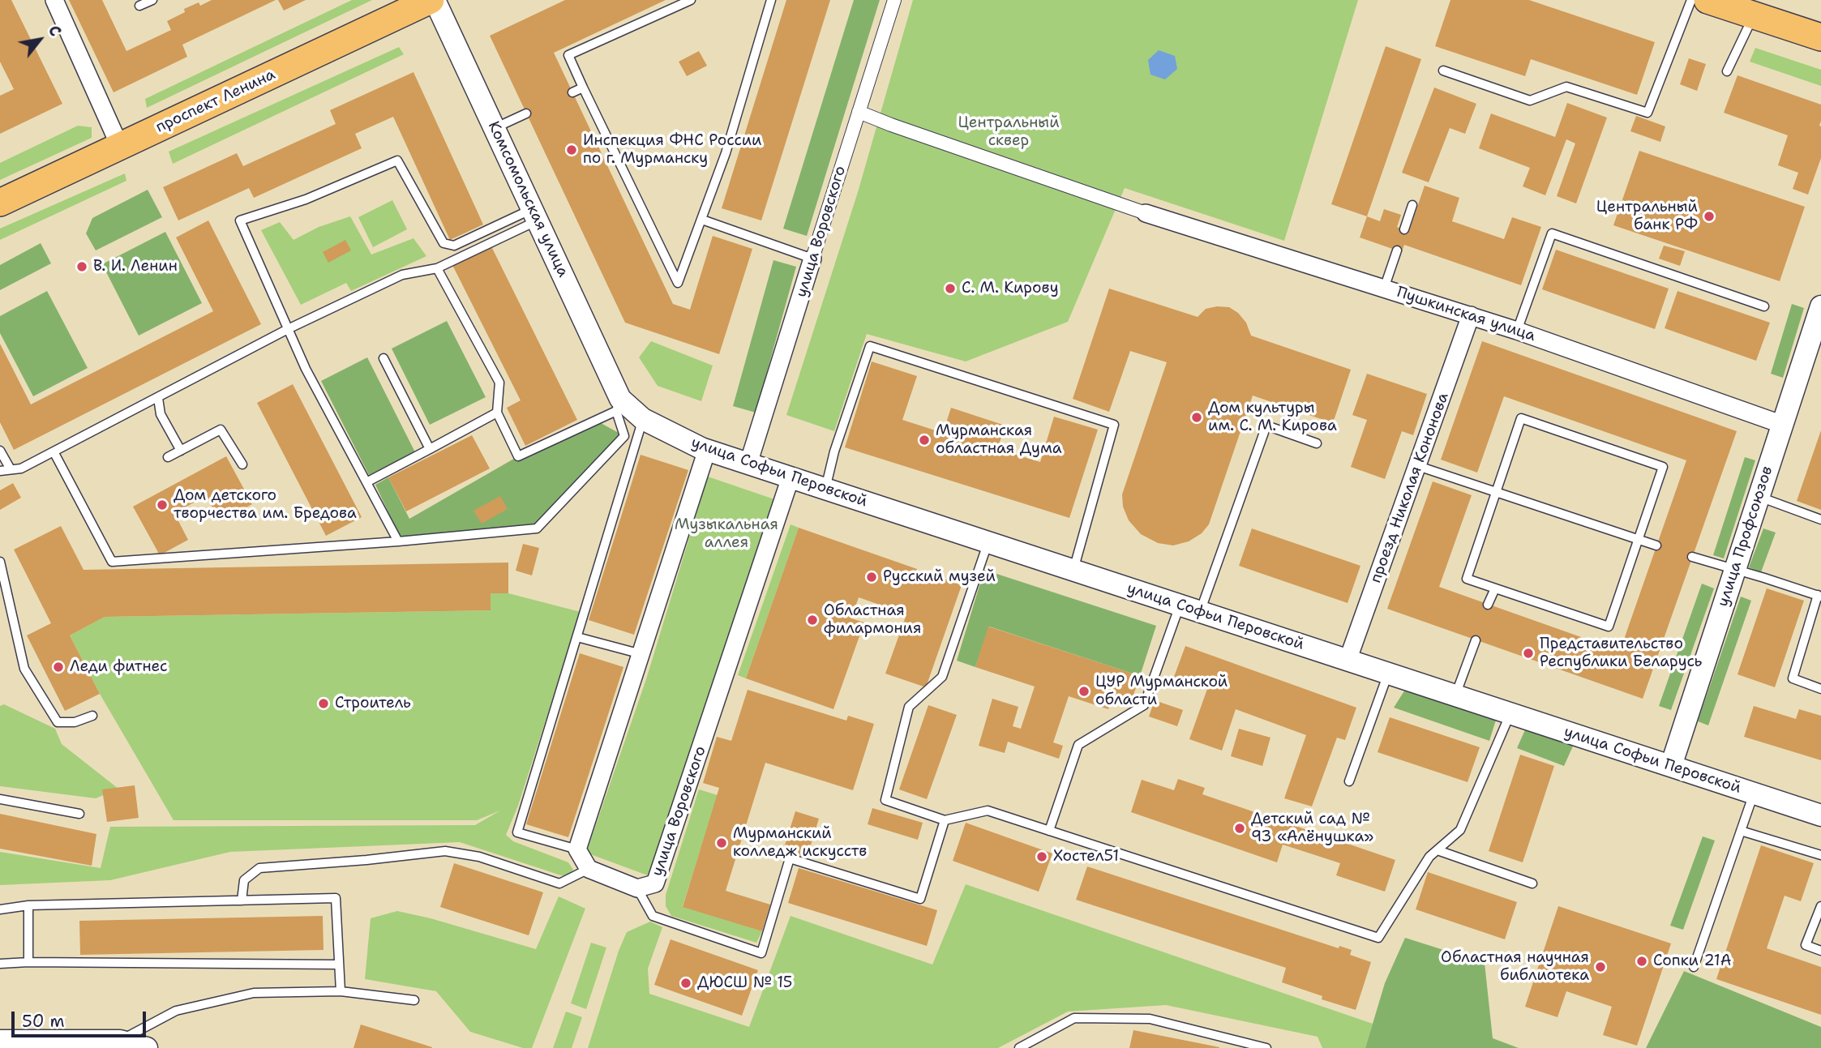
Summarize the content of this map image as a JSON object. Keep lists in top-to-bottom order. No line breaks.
{"streets":{"main road":["проспект Ленина"],"street":["Комсомольская улица","улица Воровского","Пушкинская улица","улица Софьи Перовской","проезд Николая Кононова","улица Профсоюзов"]},"crossings":[["проспект Ленина","Комсомольская улица"],["Комсомольская улица","улица Софьи Перовской"],["улица Воровского","улица Софьи Перовской"],["Пушкинская улица","проезд Николая Кононова"],["Пушкинская улица","улица Профсоюзов"],["улица Софьи Перовской","проезд Николая Кононова"],["улица Софьи Перовской","улица Профсоюзов"]],"parks":["Центральный сквер","Музыкальная аллея"],"places":["Инспекция ФНС России по г. Мурманску","Центральный банк РФ","В. И. Ленин","С. М. Кирову","Дом культуры им. С. М. Кирова","Мурманская областная Дума","Дом детского творчества им. Бредова","Русский музей","Областная филармония","Представительство Республики Беларусь","Леди фитнес","ЦУР Мурманской области","Строитель","Детский сад № 93 «Алёнушка»","Мурманский колледж искусств","Хостел51","Сопки 21А","Областная научная библиотека","ДЮСШ № 15"],"scale_bar":"50 m","north":"top right"}
